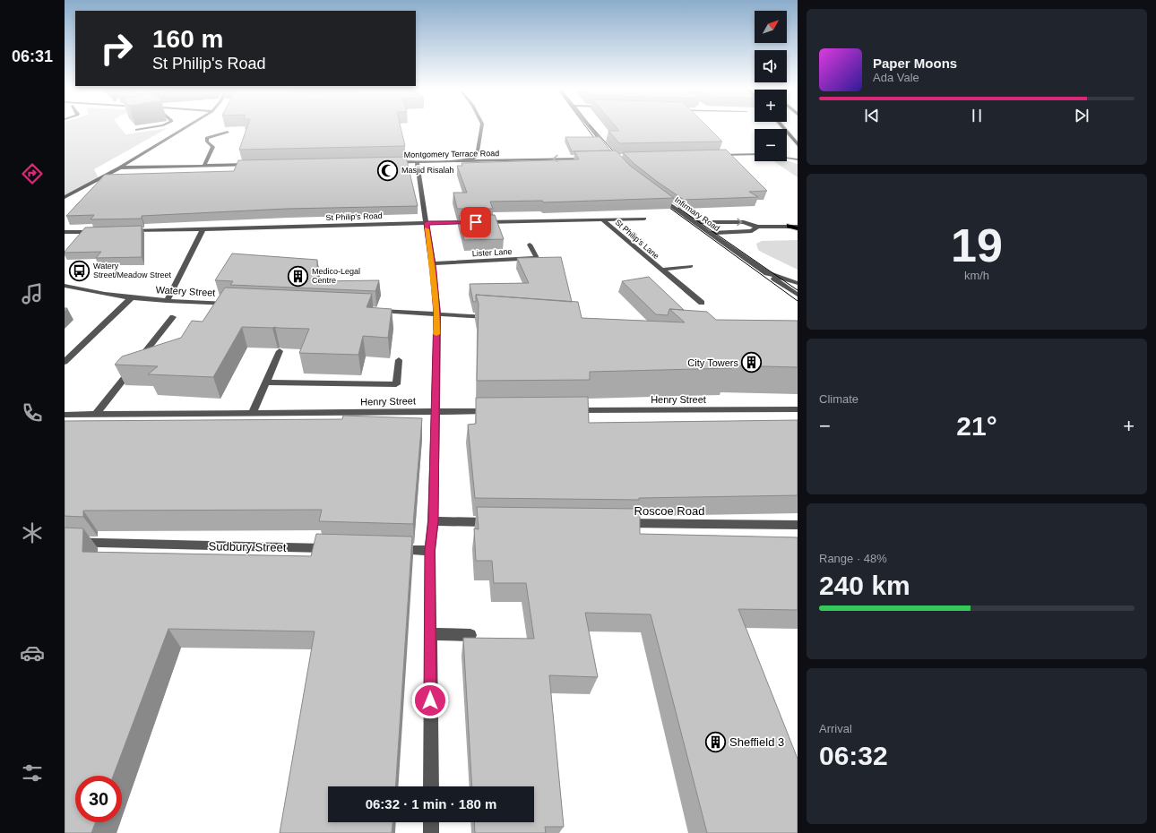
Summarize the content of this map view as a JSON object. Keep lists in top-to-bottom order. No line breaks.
{"streets":{"street":["Montgomery Terrace Road","Infirmary Road","St Philip's Road","St Philip's Lane","Lister Lane","Watery Street","Henry Street","Roscoe Road","Sudbury Street"]},"crossings":[["St Philip's Road","St Philip's Lane"]],"one_way":["Montgomery Terrace Road"],"places":{"mosque":["Masjid Risalah"],"bus stop":["Watery Street/Meadow Street"],"building":["Medico-Legal Centre","City Towers","Sheffield 3"]},"north":"top right","page":{"tabs":"06:31","map_buttons":["+","−"],"turn":["160 m","St Philip's Road"],"song":["Paper Moons","Ada Vale"],"tile":[["19","km/h"],"Climate",["Range · 48%","240 km"],["Arrival","06:32"]],"heat":["−","21°","+"],"limit":"30","trip":"06:32 · 1 min · 180 m"}}
